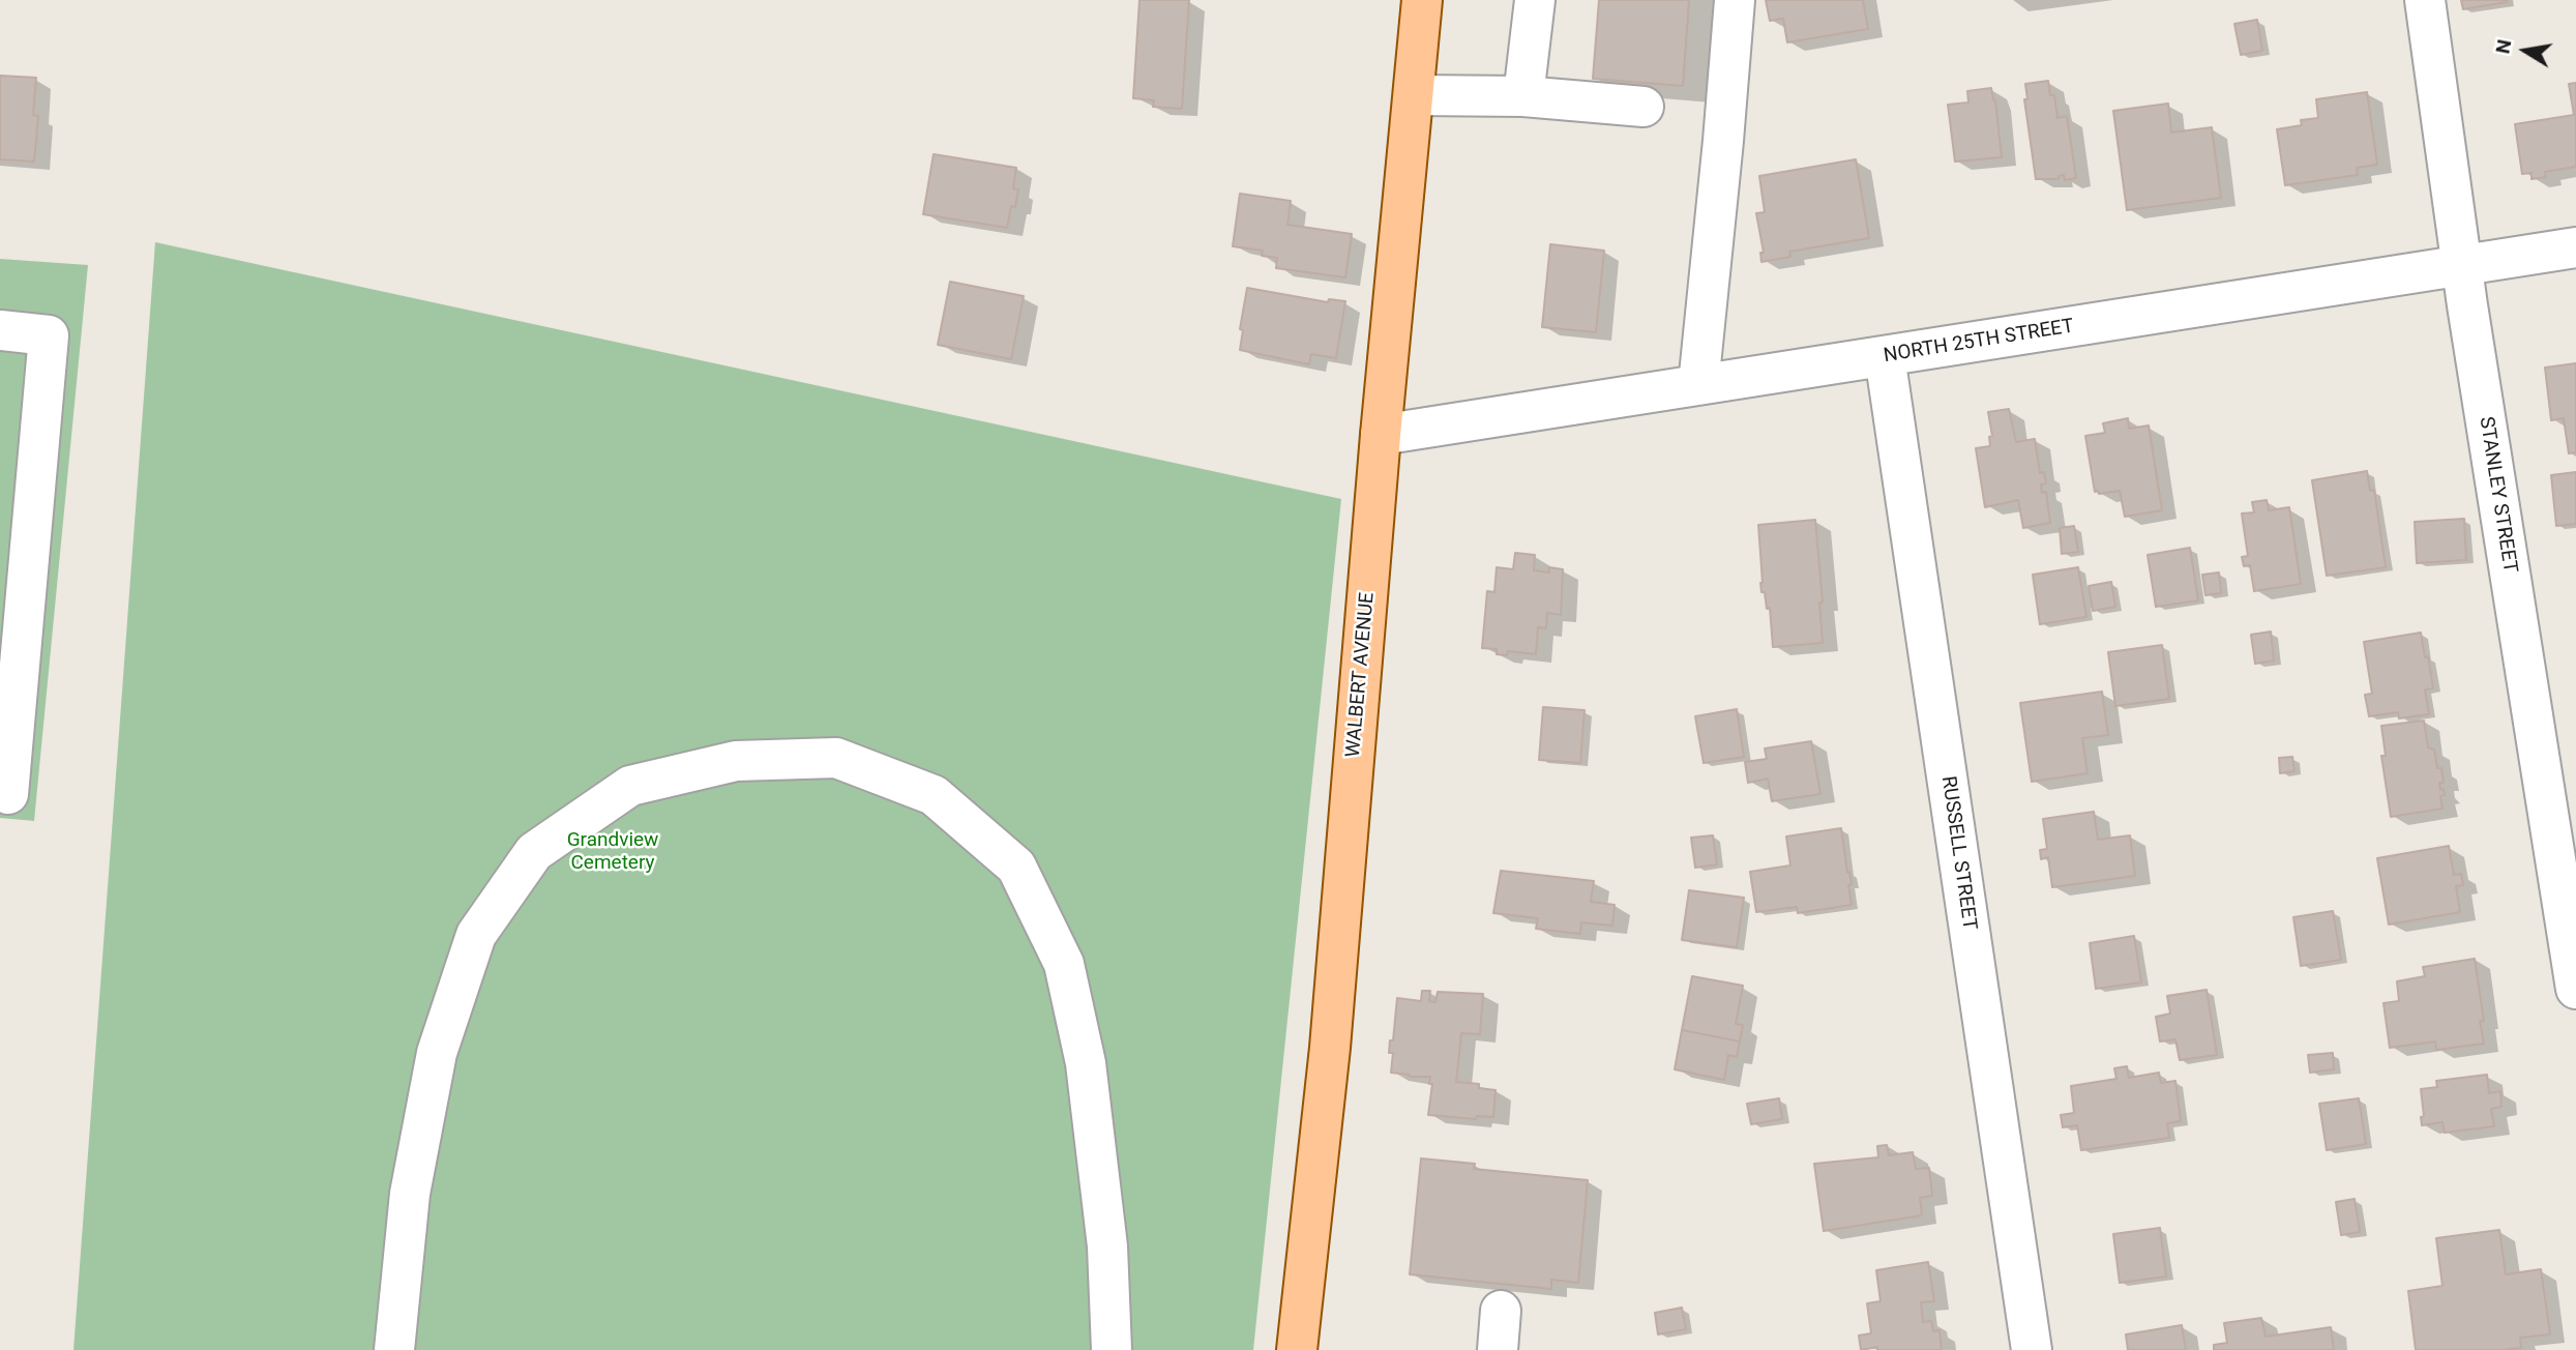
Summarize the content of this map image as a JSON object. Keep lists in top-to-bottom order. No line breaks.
{"streets":{"main road":["WALBERT AVENUE"],"street":["NORTH 25TH STREET","STANLEY STREET","RUSSELL STREET"]},"crossings":[["NORTH 25TH STREET","STANLEY STREET"],["NORTH 25TH STREET","WALBERT AVENUE"],["NORTH 25TH STREET","RUSSELL STREET"]],"parks":["Grandview Cemetery"],"north":"left"}
